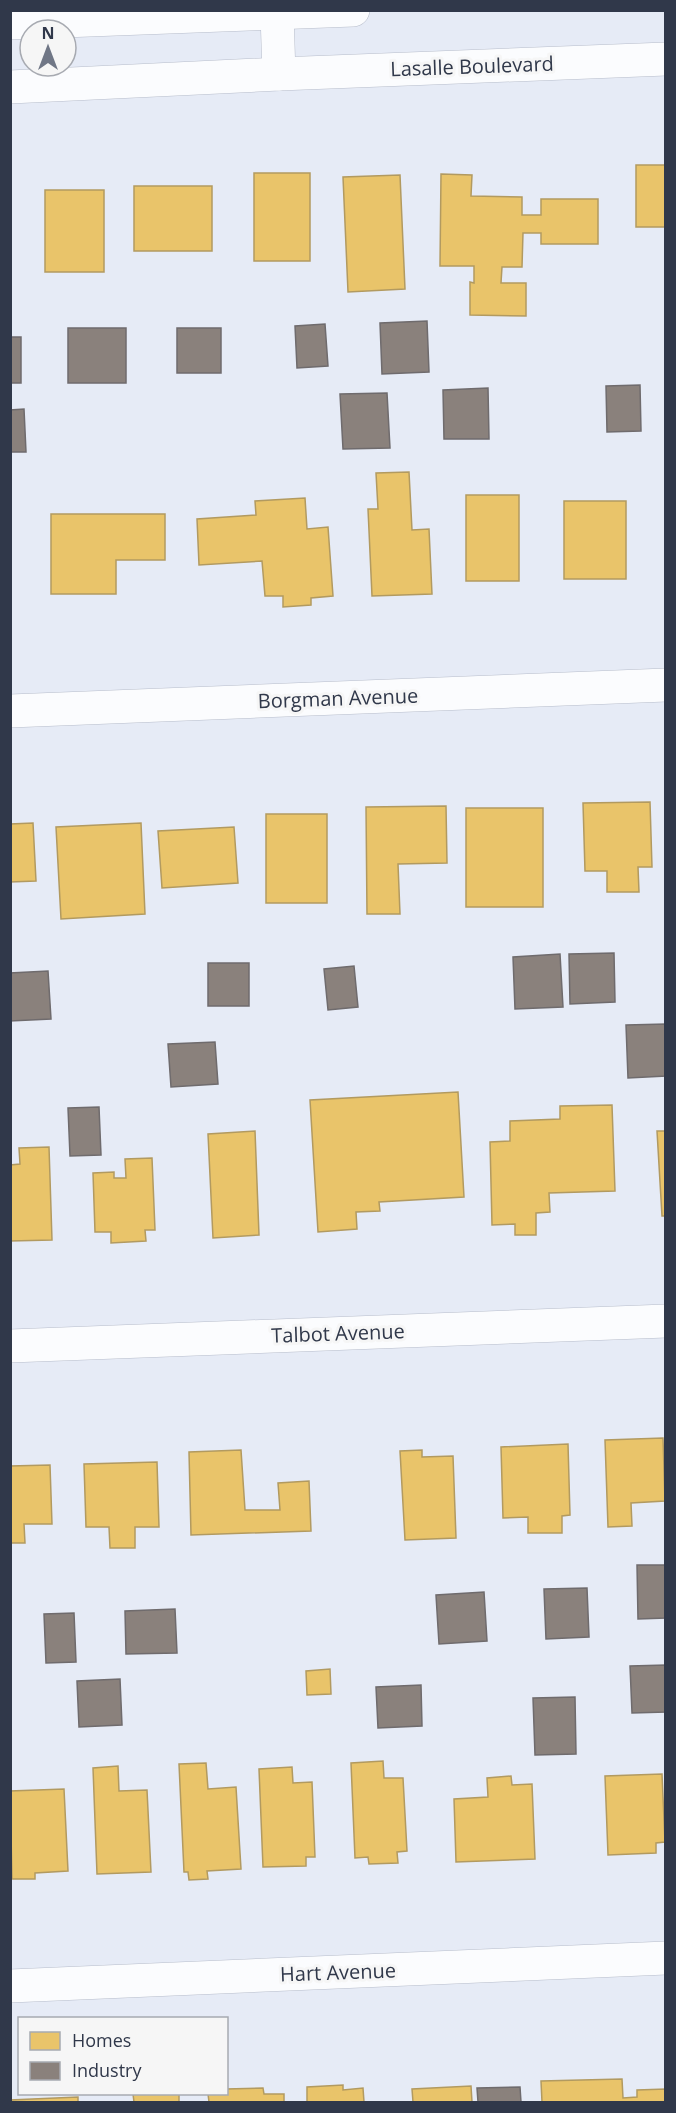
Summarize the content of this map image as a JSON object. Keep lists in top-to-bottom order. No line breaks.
{"streets":{"street":["Lasalle Boulevard","Borgman Avenue","Talbot Avenue","Hart Avenue"]},"legend":["Homes","Industry"],"north":"top"}
